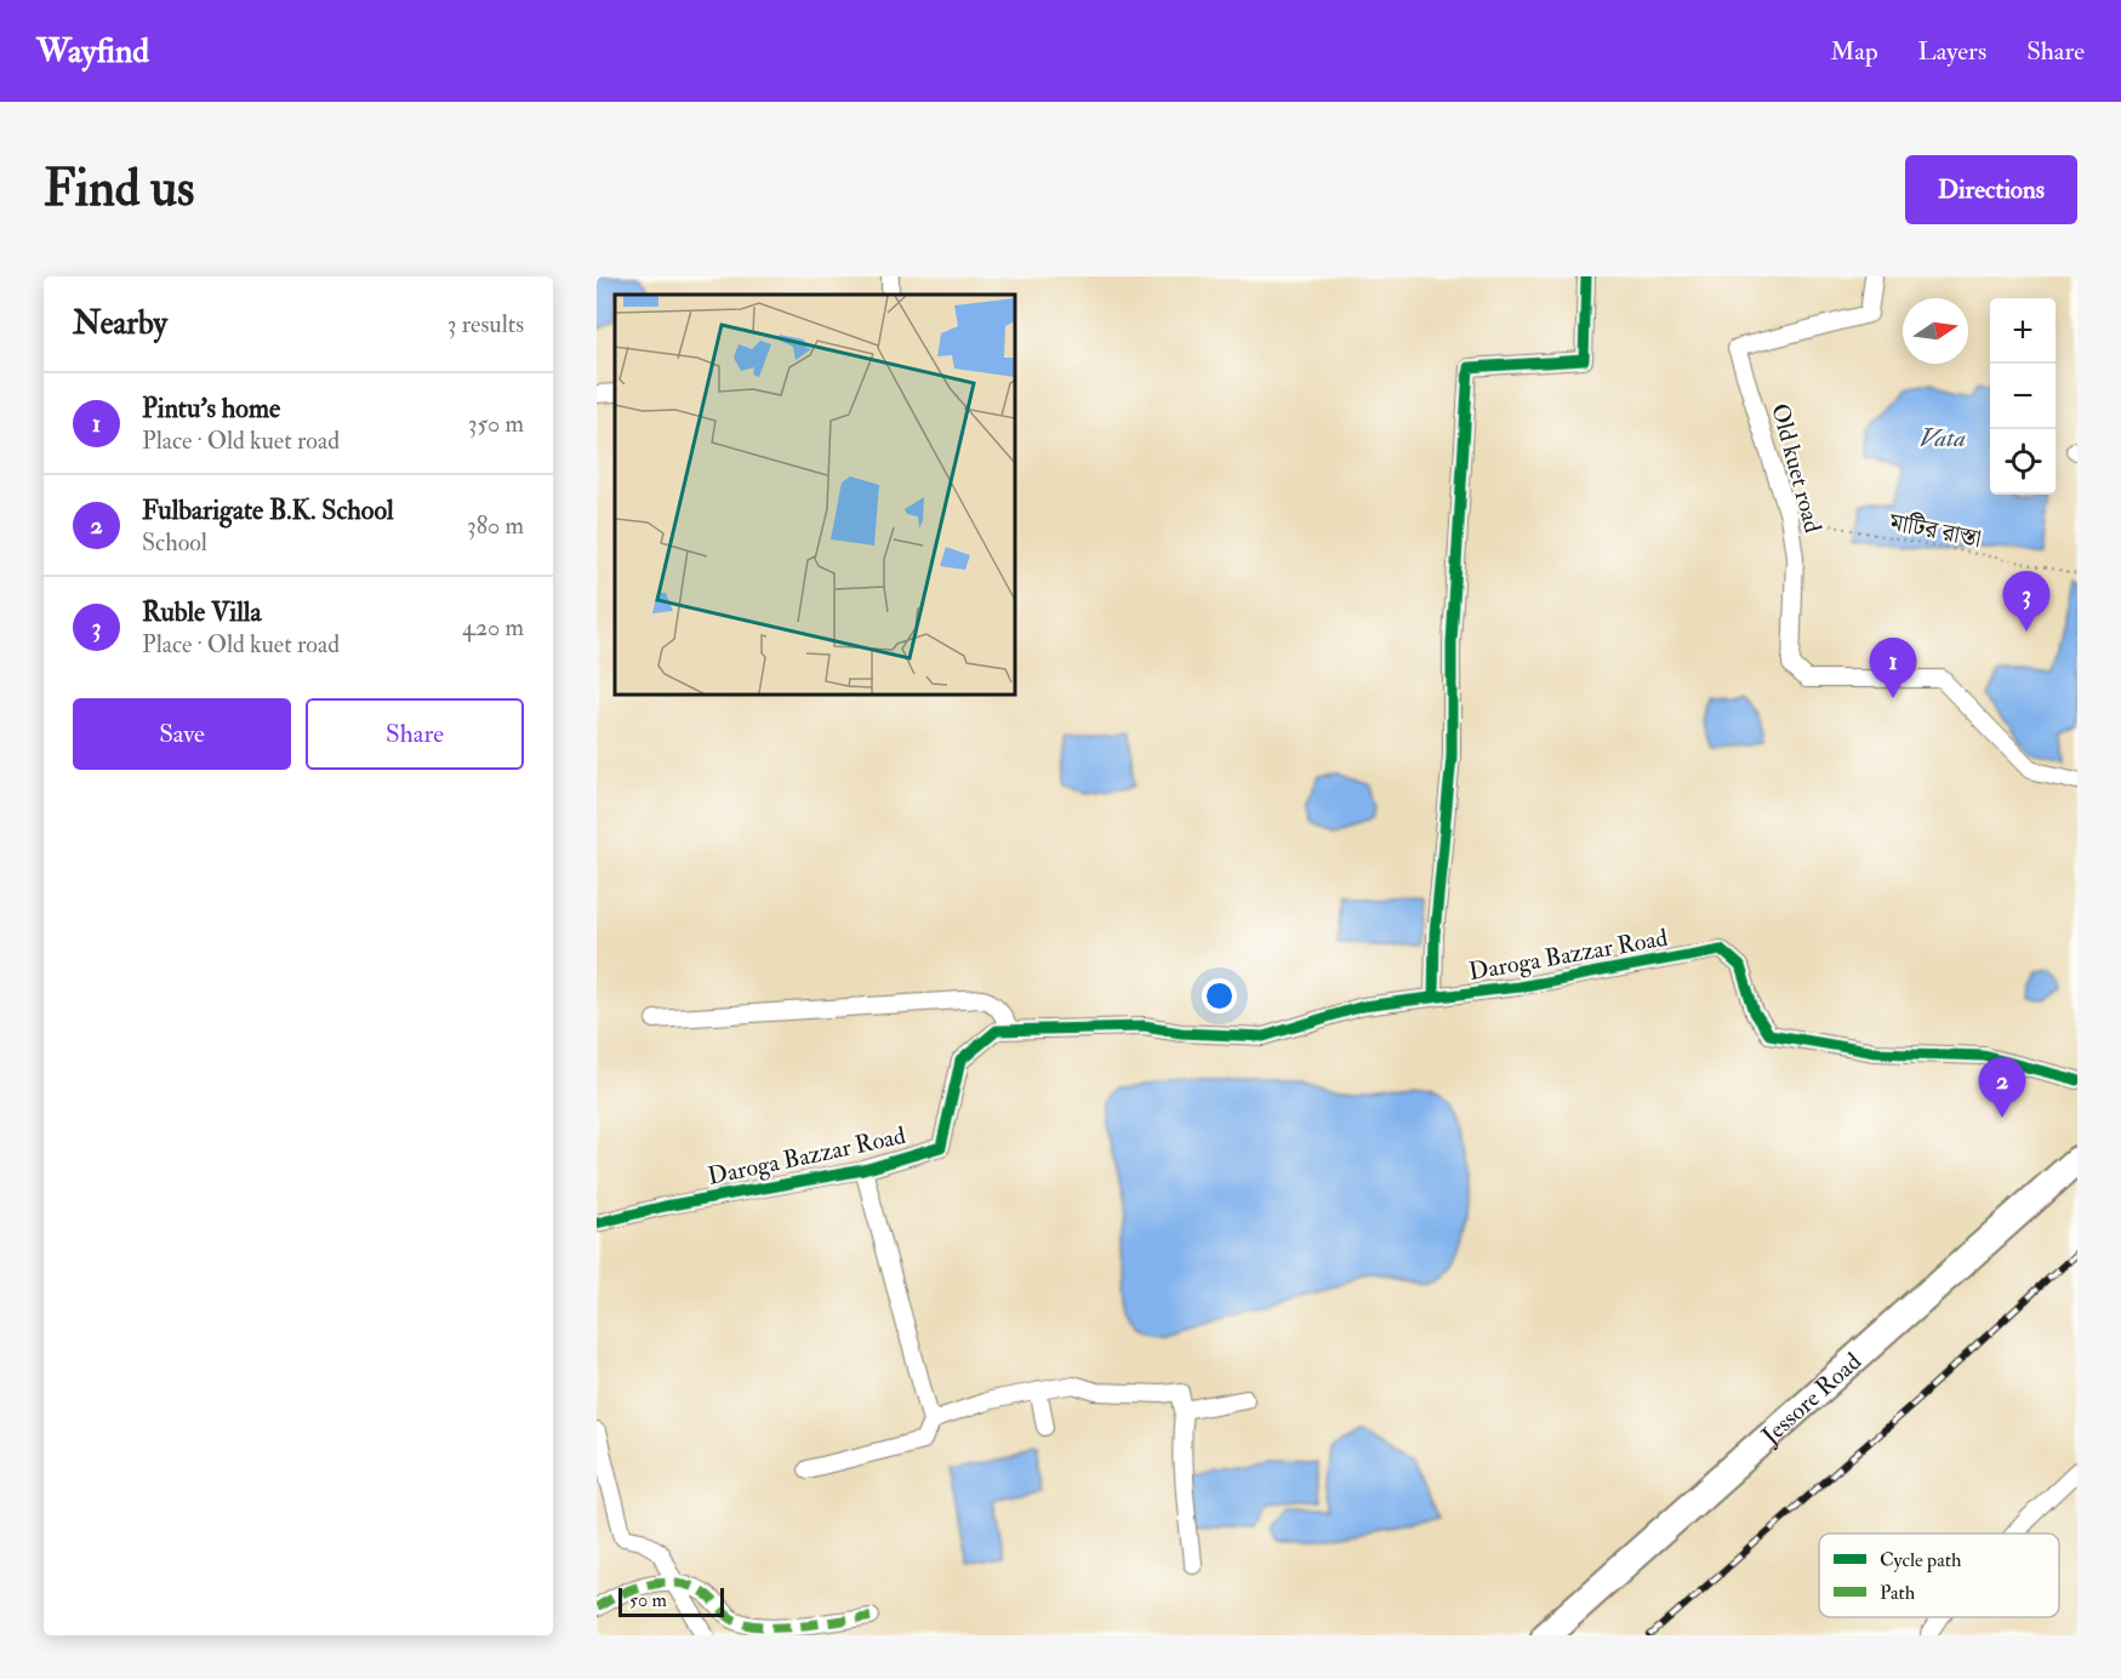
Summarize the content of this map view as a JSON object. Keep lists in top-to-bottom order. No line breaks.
{"streets":{"highway":["Jessore Road"],"street":["Old kuet road","Daroga Bazzar Road"],"path":["মাটির রাস্তা"]},"crossings":[["Old kuet road","মাটির রাস্তা"]],"water":["Vata"],"legend":["Cycle path","Path"],"scale_bar":"50 m","north":"right","page":{"header":"Wayfind","nav":["Map","Layers","Share"],"buttons":["Directions",["Save","Share"]],"title":"Find us","heading":["Nearby","3 results"],"map_buttons":["+","−"],"list":[{"mark":"1","name":"Pintu's home","note":"Place · Old kuet road","value":"350 m"},{"mark":"2","name":"Fulbarigate B.K. School","note":"School","value":"380 m"},{"mark":"3","name":"Ruble Villa","note":"Place · Old kuet road","value":"420 m"}],"pins":["3","1","2"],"scale":"50 m"}}
